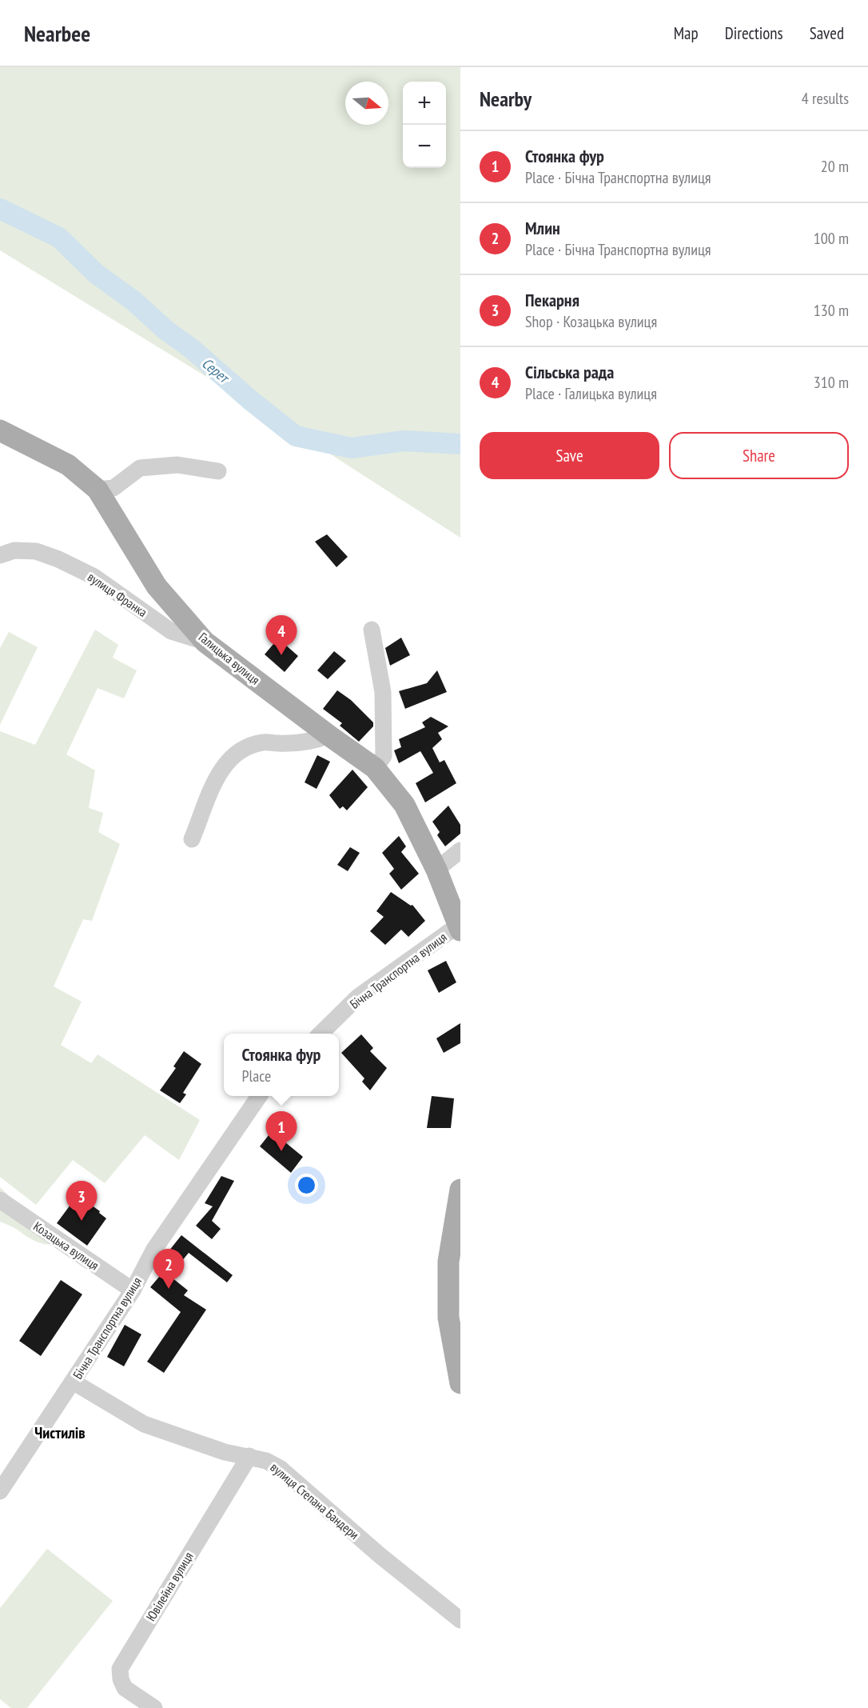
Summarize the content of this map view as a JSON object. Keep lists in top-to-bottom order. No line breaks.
{"streets":{"main road":["Галицька вулиця"],"street":["вулиця Франка","Бічна Транспортна вулиця","Козацька вулиця","вулиця Степана Бандери","Ювілейна вулиця"]},"crossings":[["вулиця Франка","Галицька вулиця"],["Галицька вулиця","Бічна Транспортна вулиця"],["Бічна Транспортна вулиця","Козацька вулиця"],["Бічна Транспортна вулиця","вулиця Степана Бандери"],["вулиця Степана Бандери","Ювілейна вулиця"]],"districts":["Чистилів"],"water":["Серет"],"north":"right","page":{"header":"Nearbee","nav":["Map","Directions","Saved"],"heading":["Nearby","4 results"],"map_buttons":["+","−"],"list":[{"mark":"1","name":"Стоянка фур","note":"Place · Бічна Транспортна вулиця","value":"20 m"},{"mark":"2","name":"Млин","note":"Place · Бічна Транспортна вулиця","value":"100 m"},{"mark":"3","name":"Пекарня","note":"Shop · Козацька вулиця","value":"130 m"},{"mark":"4","name":"Сільська рада","note":"Place · Галицька вулиця","value":"310 m"}],"buttons":["Save","Share"],"pins":["4","1","3","2"],"popup":["Стоянка фур","Place"]}}
